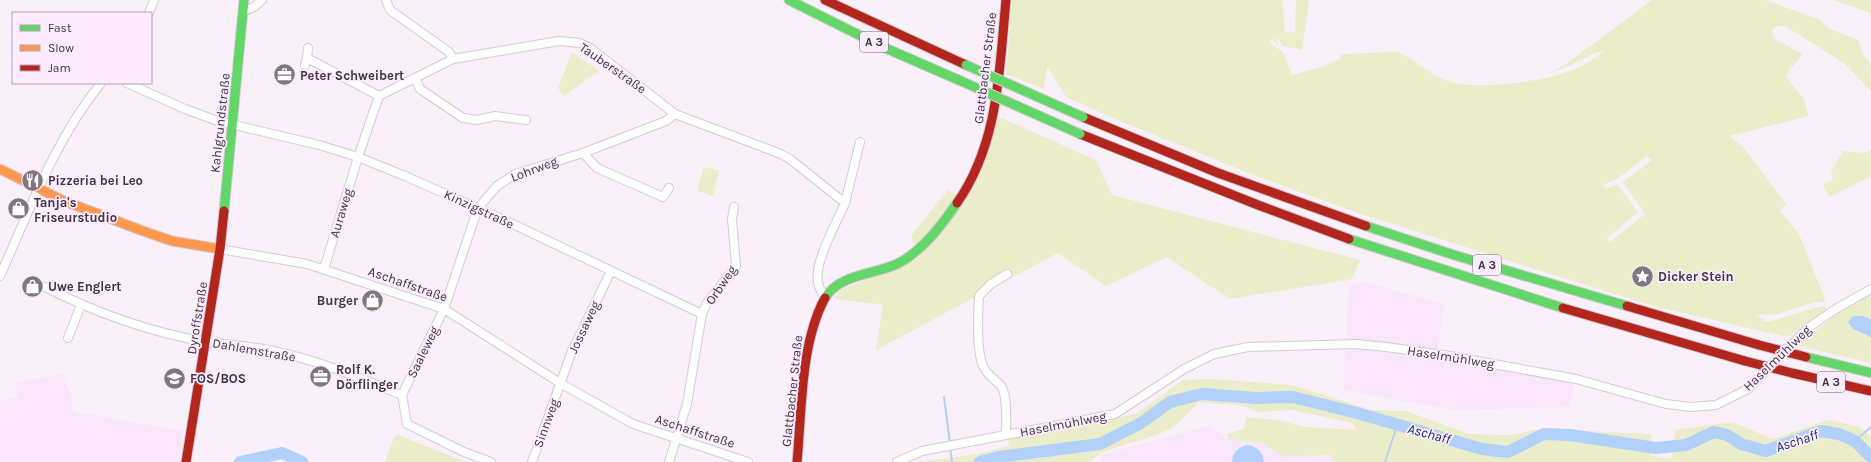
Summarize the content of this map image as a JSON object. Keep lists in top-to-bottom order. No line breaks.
{"streets":{"main road":["A 3","Glattbacher Straße","Kahlgrundstraße","Aschaffstraße","Dyroffstraße"],"street":["Tauberstraße","Lohrweg","Kinzigstraße","Auraweg","Orbweg","Jossaweg","Dahlemstraße","Saaleweg","Haselmühlweg","Sinnweg"]},"crossings":[["Tauberstraße","Lohrweg"],["Kahlgrundstraße","Kinzigstraße"],["Kahlgrundstraße","Aschaffstraße"],["Kahlgrundstraße","Dyroffstraße"],["Lohrweg","Kinzigstraße"],["Lohrweg","Aschaffstraße"],["Lohrweg","Saaleweg"],["Kinzigstraße","Auraweg"],["Kinzigstraße","Orbweg"],["Kinzigstraße","Jossaweg"],["Auraweg","Aschaffstraße"],["Aschaffstraße","Dyroffstraße"],["Aschaffstraße","Jossaweg"],["Aschaffstraße","Saaleweg"],["Aschaffstraße","Sinnweg"],["Dyroffstraße","Dahlemstraße"],["Jossaweg","Sinnweg"],["Dahlemstraße","Saaleweg"]],"water":["Aschaff"],"places":{"office":["Peter Schweibert","Rolf K. Dörflinger"],"restaurant":["Pizzeria bei Leo"],"shop":["Tanja's Friseurstudio","Uwe Englert","Burger"],"place":["Dicker Stein"],"school or university":["FOS/BOS"]},"legend":["Fast","Slow","Jam"]}
